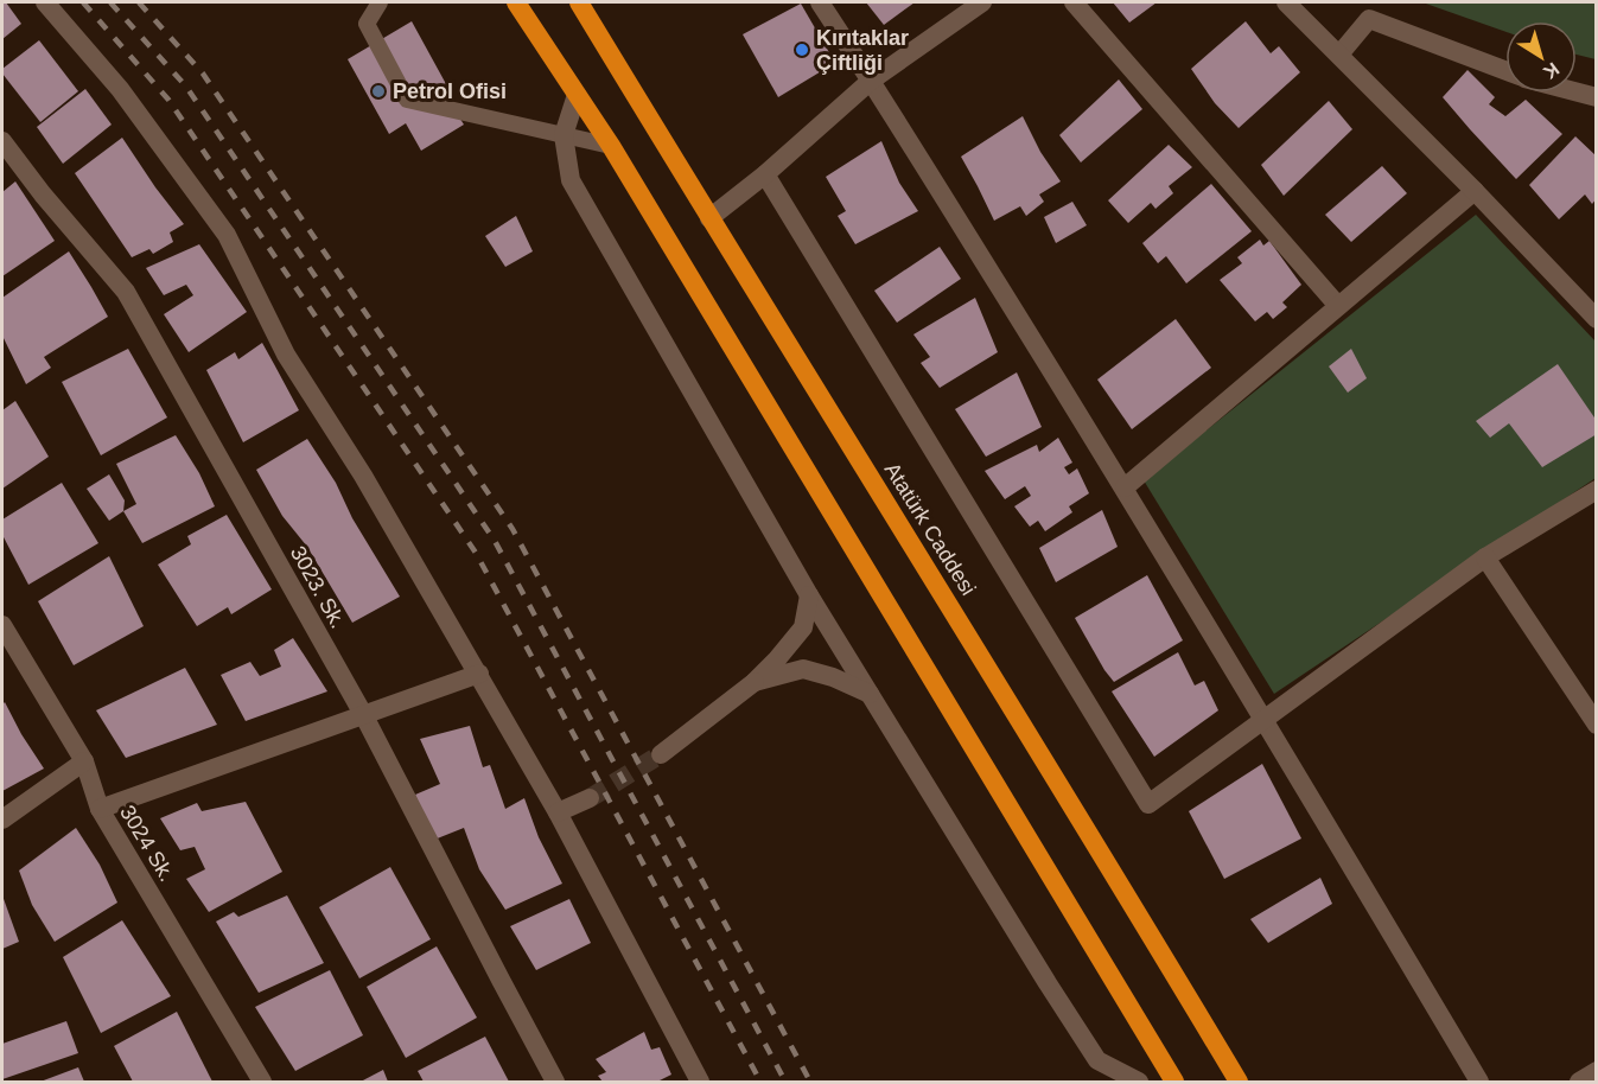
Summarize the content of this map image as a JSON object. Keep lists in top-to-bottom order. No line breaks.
{"streets":{"highway":["Atatürk Caddesi"],"street":["3023. Sk.","3024 Sk."]},"places":["Kırıtaklar Çiftliği","Petrol Ofisi"],"north":"bottom right"}
